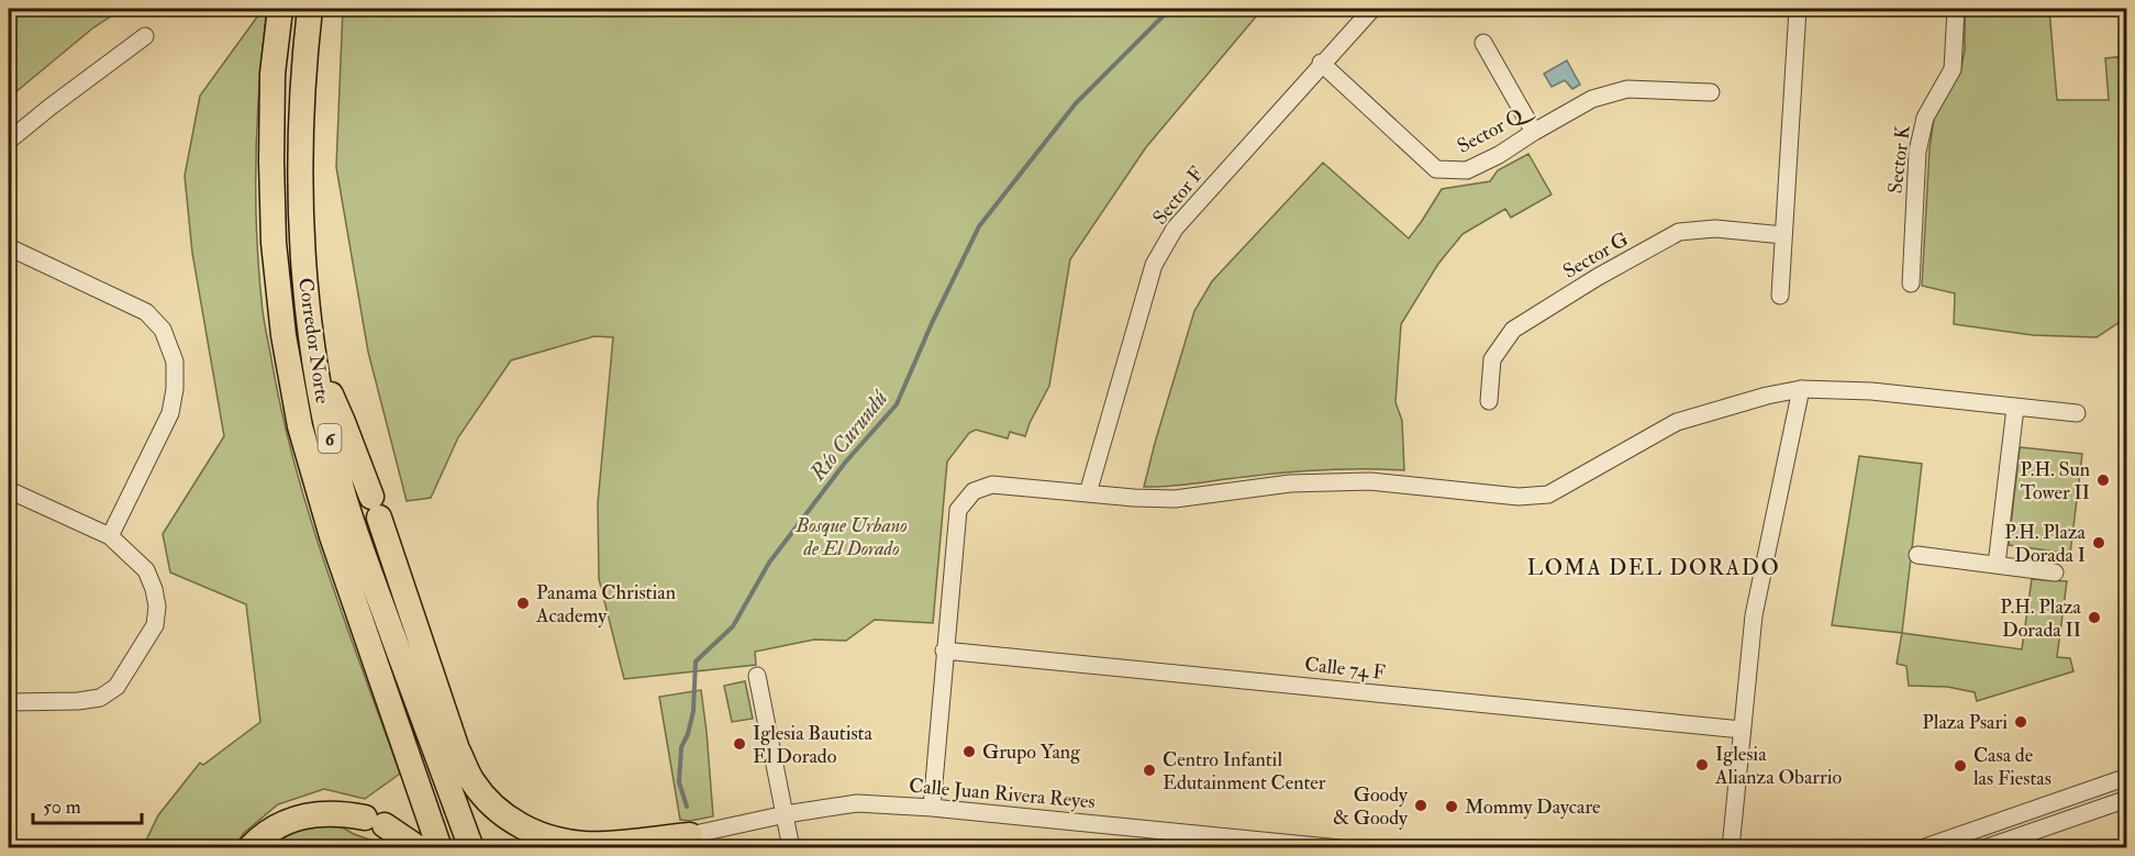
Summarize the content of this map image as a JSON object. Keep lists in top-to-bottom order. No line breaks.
{"streets":{"highway":["Corredor Norte","6"],"street":["Sector Q","Sector K","Sector F","Sector G","Calle 74 F","Calle Juan Rivera Reyes"]},"crossings":[["Sector Q","Sector F"]],"districts":["LOMA DEL DORADO"],"water":["Río Curundú"],"parks":["Bosque Urbano de El Dorado"],"places":["P.H. Sun Tower II","P.H. Plaza Dorada I","Panama Christian Academy","P.H. Plaza Dorada II","Plaza Psari","Iglesia Bautista El Dorado","Grupo Yang","Iglesia Alianza Obarrio","Casa de las Fiestas","Centro Infantil Edutainment Center","Goody & Goody","Mommy Daycare"],"scale_bar":"50 m"}
